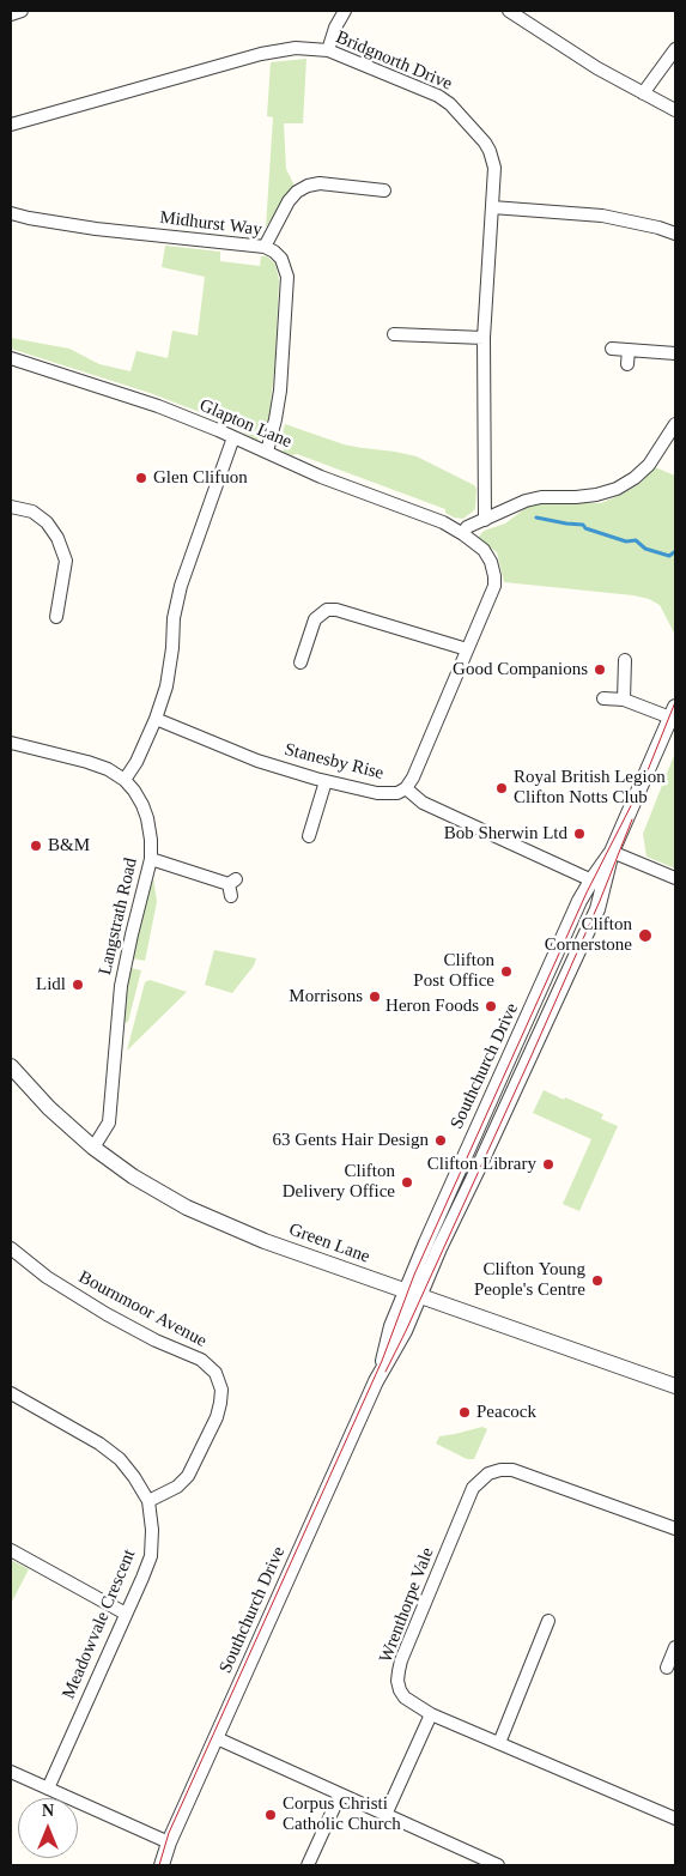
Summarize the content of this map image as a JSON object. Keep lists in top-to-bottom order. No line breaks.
{"streets":{"street":["Bridgnorth Drive","Midhurst Way","Glapton Lane","Stanesby Rise","Langstrath Road","Southchurch Drive","Green Lane","Bournmoor Avenue","Wrenthorpe Vale","Meadowvale Crescent"]},"crossings":[["Midhurst Way","Glapton Lane"],["Glapton Lane","Stanesby Rise"],["Langstrath Road","Green Lane"],["Southchurch Drive","Green Lane"],["Bournmoor Avenue","Meadowvale Crescent"]],"places":["Glen Clifuon","Good Companions","Royal British Legion Clifton Notts Club","Bob Sherwin Ltd","B&M","Clifton Cornerstone","Clifton Post Office","Lidl","Morrisons","Heron Foods","63 Gents Hair Design","Clifton Library","Clifton Delivery Office","Clifton Young People's Centre","Peacock","Corpus Christi Catholic Church"],"north":"top"}
